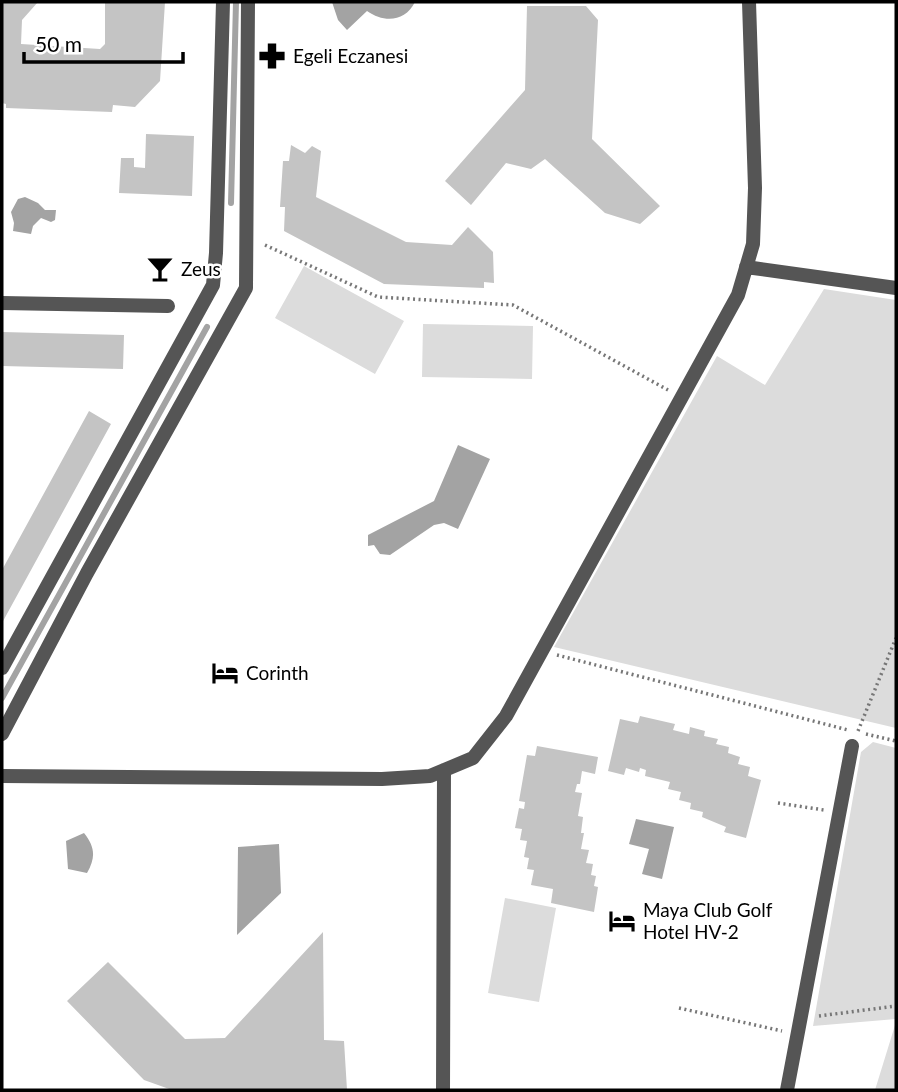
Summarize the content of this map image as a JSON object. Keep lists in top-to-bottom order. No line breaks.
{"places":{"pharmacy":["Egeli Eczanesi"],"bar":["Zeus"],"hotel":["Corinth","Maya Club Golf Hotel HV-2"]},"scale_bar":"50 m"}
